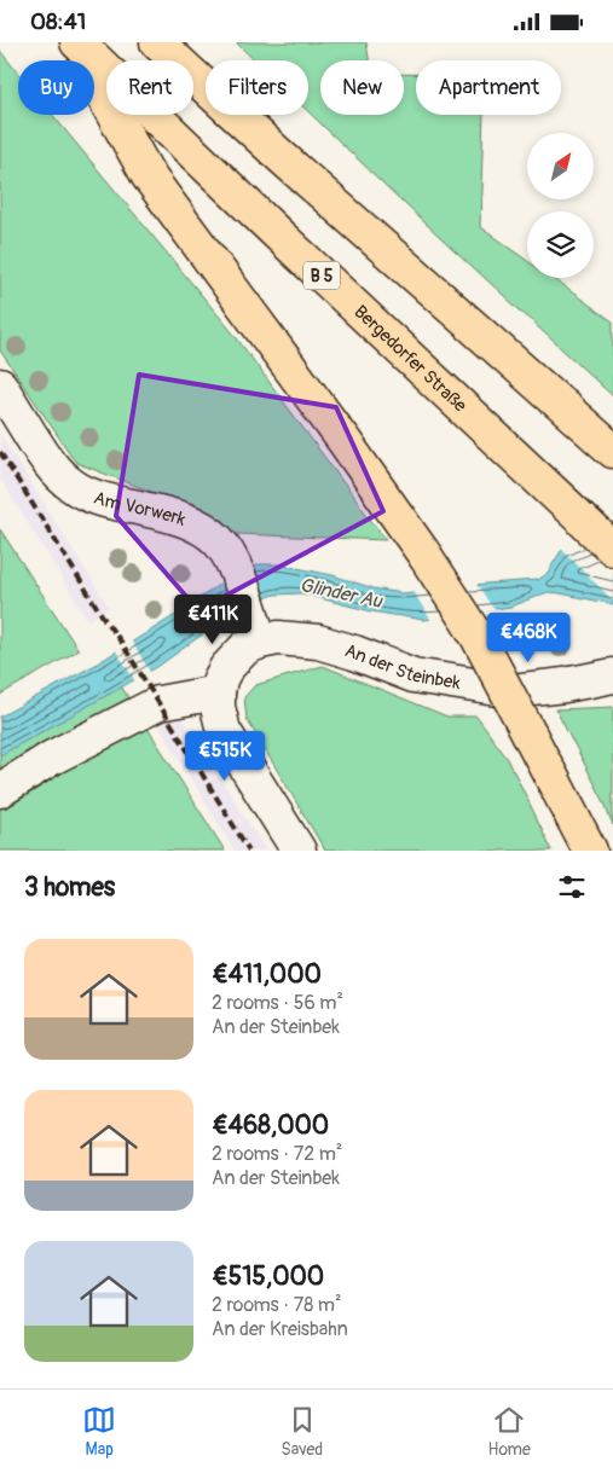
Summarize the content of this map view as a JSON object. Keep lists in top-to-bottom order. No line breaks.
{"streets":{"highway":["B 5","Bergedorfer Straße"],"street":["Am Vorwerk","An der Steinbek"]},"crossings":[["Am Vorwerk","An der Steinbek"]],"water":["Glinder Au"],"north":"top right","page":{"status":"08:41","chip":["Buy","Rent","Filters","New","Apartment"],"price":["€411K","€468K","€515K"],"heading":"3 homes","list":[{"name":"€411,000","note":"2 rooms · 56 m² · An der Steinbek"},{"name":"€468,000","note":"2 rooms · 72 m² · An der Steinbek"},{"name":"€515,000","note":"2 rooms · 78 m² · An der Kreisbahn"}],"tabs":["Map","Saved","Home"]}}
